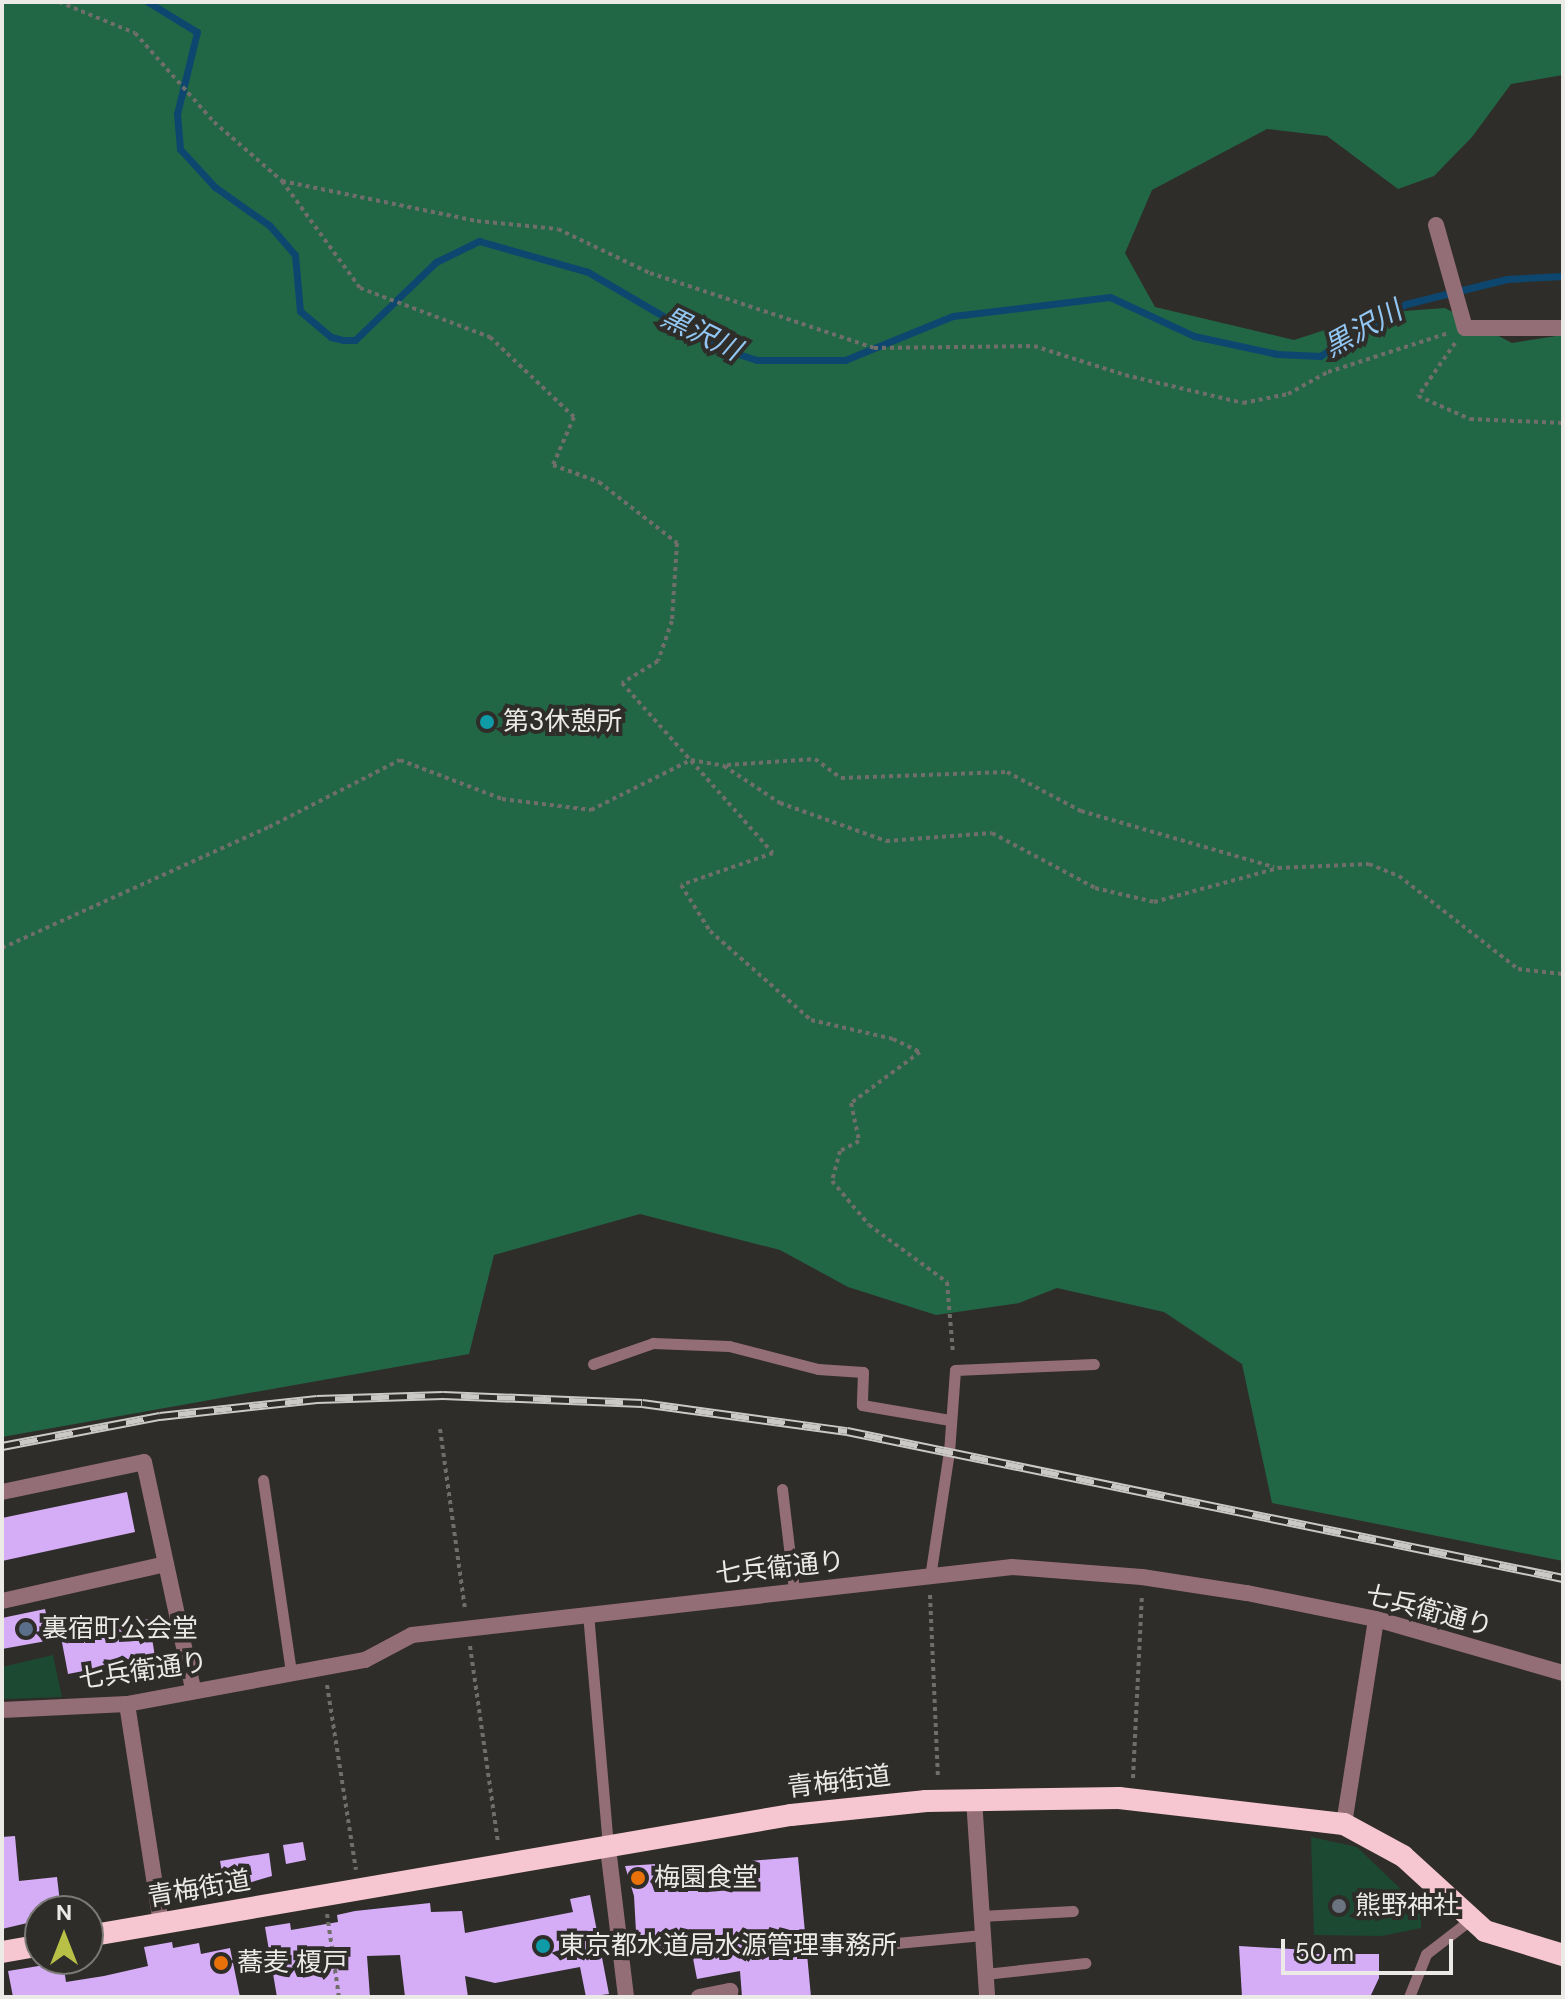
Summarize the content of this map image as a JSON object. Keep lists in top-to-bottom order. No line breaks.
{"streets":{"highway":["青梅街道"],"street":["七兵衛通り"]},"water":["黒沢川"],"places":["第3休憩所","裏宿町公会堂","梅園食堂","熊野神社","東京都水道局水源管理事務所","蕎麦 榎戸"],"scale_bar":"50 m","north":"top"}
